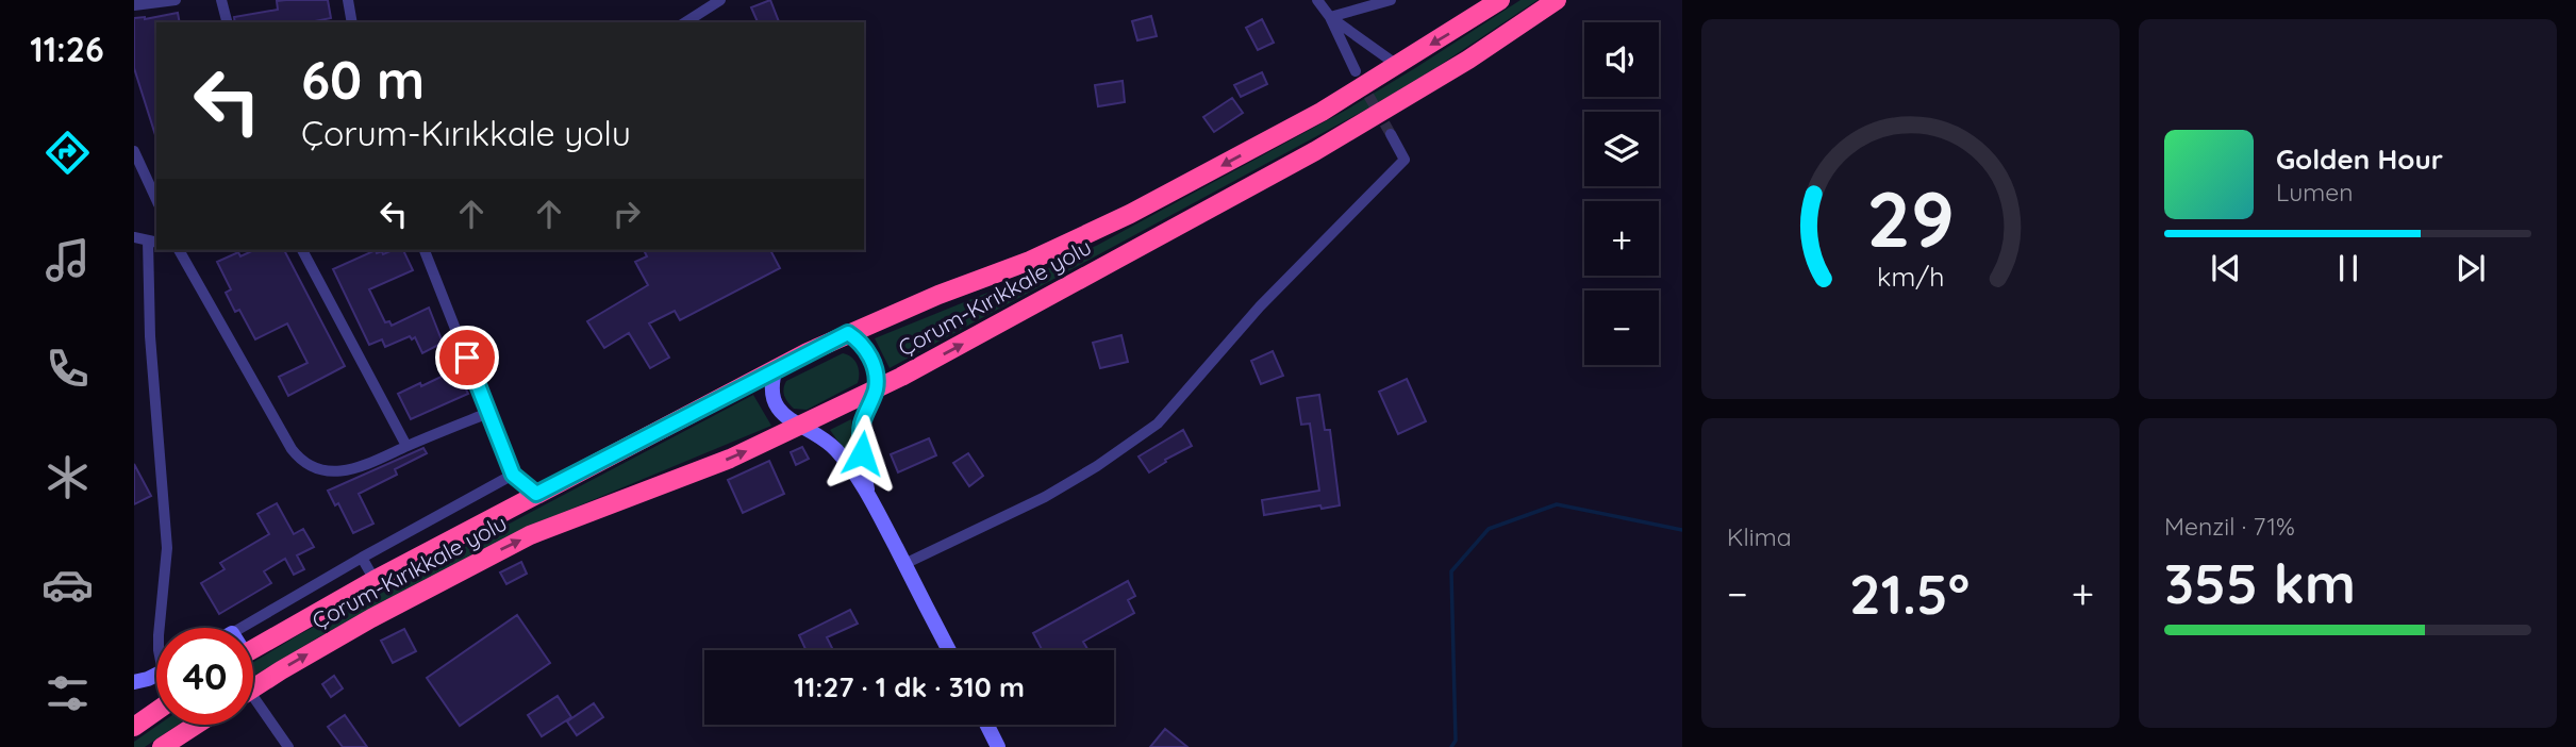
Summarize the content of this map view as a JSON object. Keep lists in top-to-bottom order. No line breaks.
{"streets":{"highway":["Çorum-Kırıkkale yolu"]},"page":{"tabs":"11:26","map_buttons":["+","−"],"turn":["60 m","Çorum-Kırıkkale yolu"],"song":["Golden Hour","Lumen"],"tile":["Klima",["Menzil · 71%","355 km"]],"heat":["−","21.5°","+"],"limit":"40","trip":"11:27 · 1 dk · 310 m","gauge":["29","km/h"]}}
